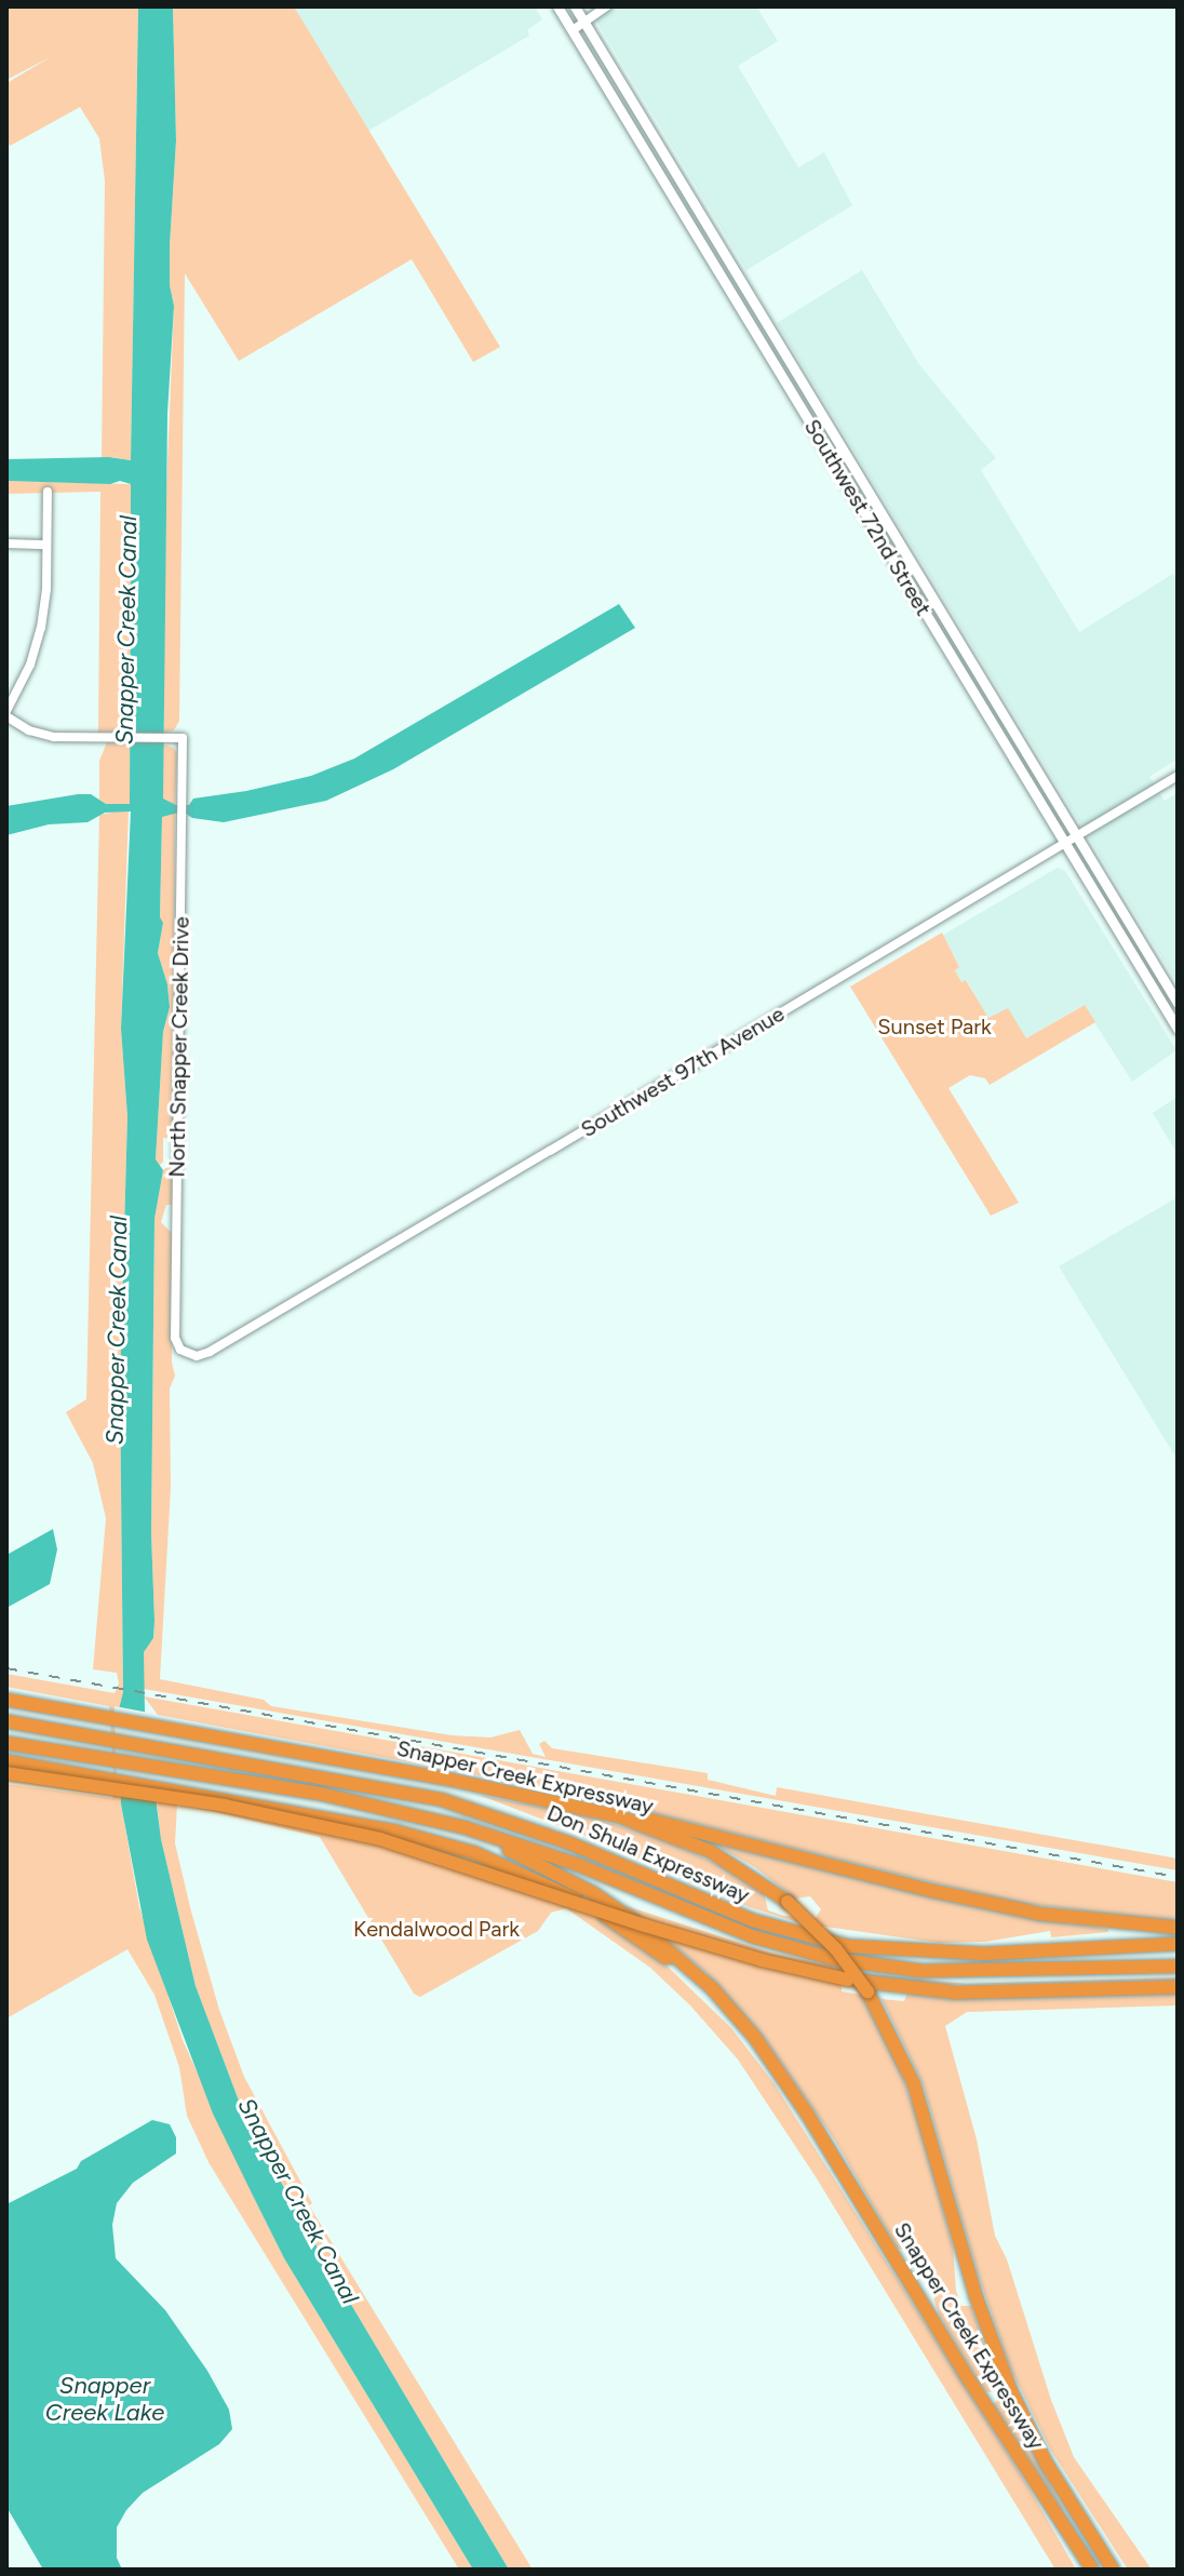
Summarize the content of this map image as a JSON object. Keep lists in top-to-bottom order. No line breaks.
{"streets":{"highway":["Snapper Creek Expressway","Don Shula Expressway"],"main road":["Southwest 72nd Street"],"street":["North Snapper Creek Drive","Southwest 97th Avenue"]},"crossings":[["Southwest 72nd Street","Southwest 97th Avenue"],["North Snapper Creek Drive","Southwest 97th Avenue"],["Snapper Creek Expressway","Don Shula Expressway"]],"water":["Snapper Creek Canal","Snapper Creek Lake"],"parks":["Sunset Park","Kendalwood Park"]}
